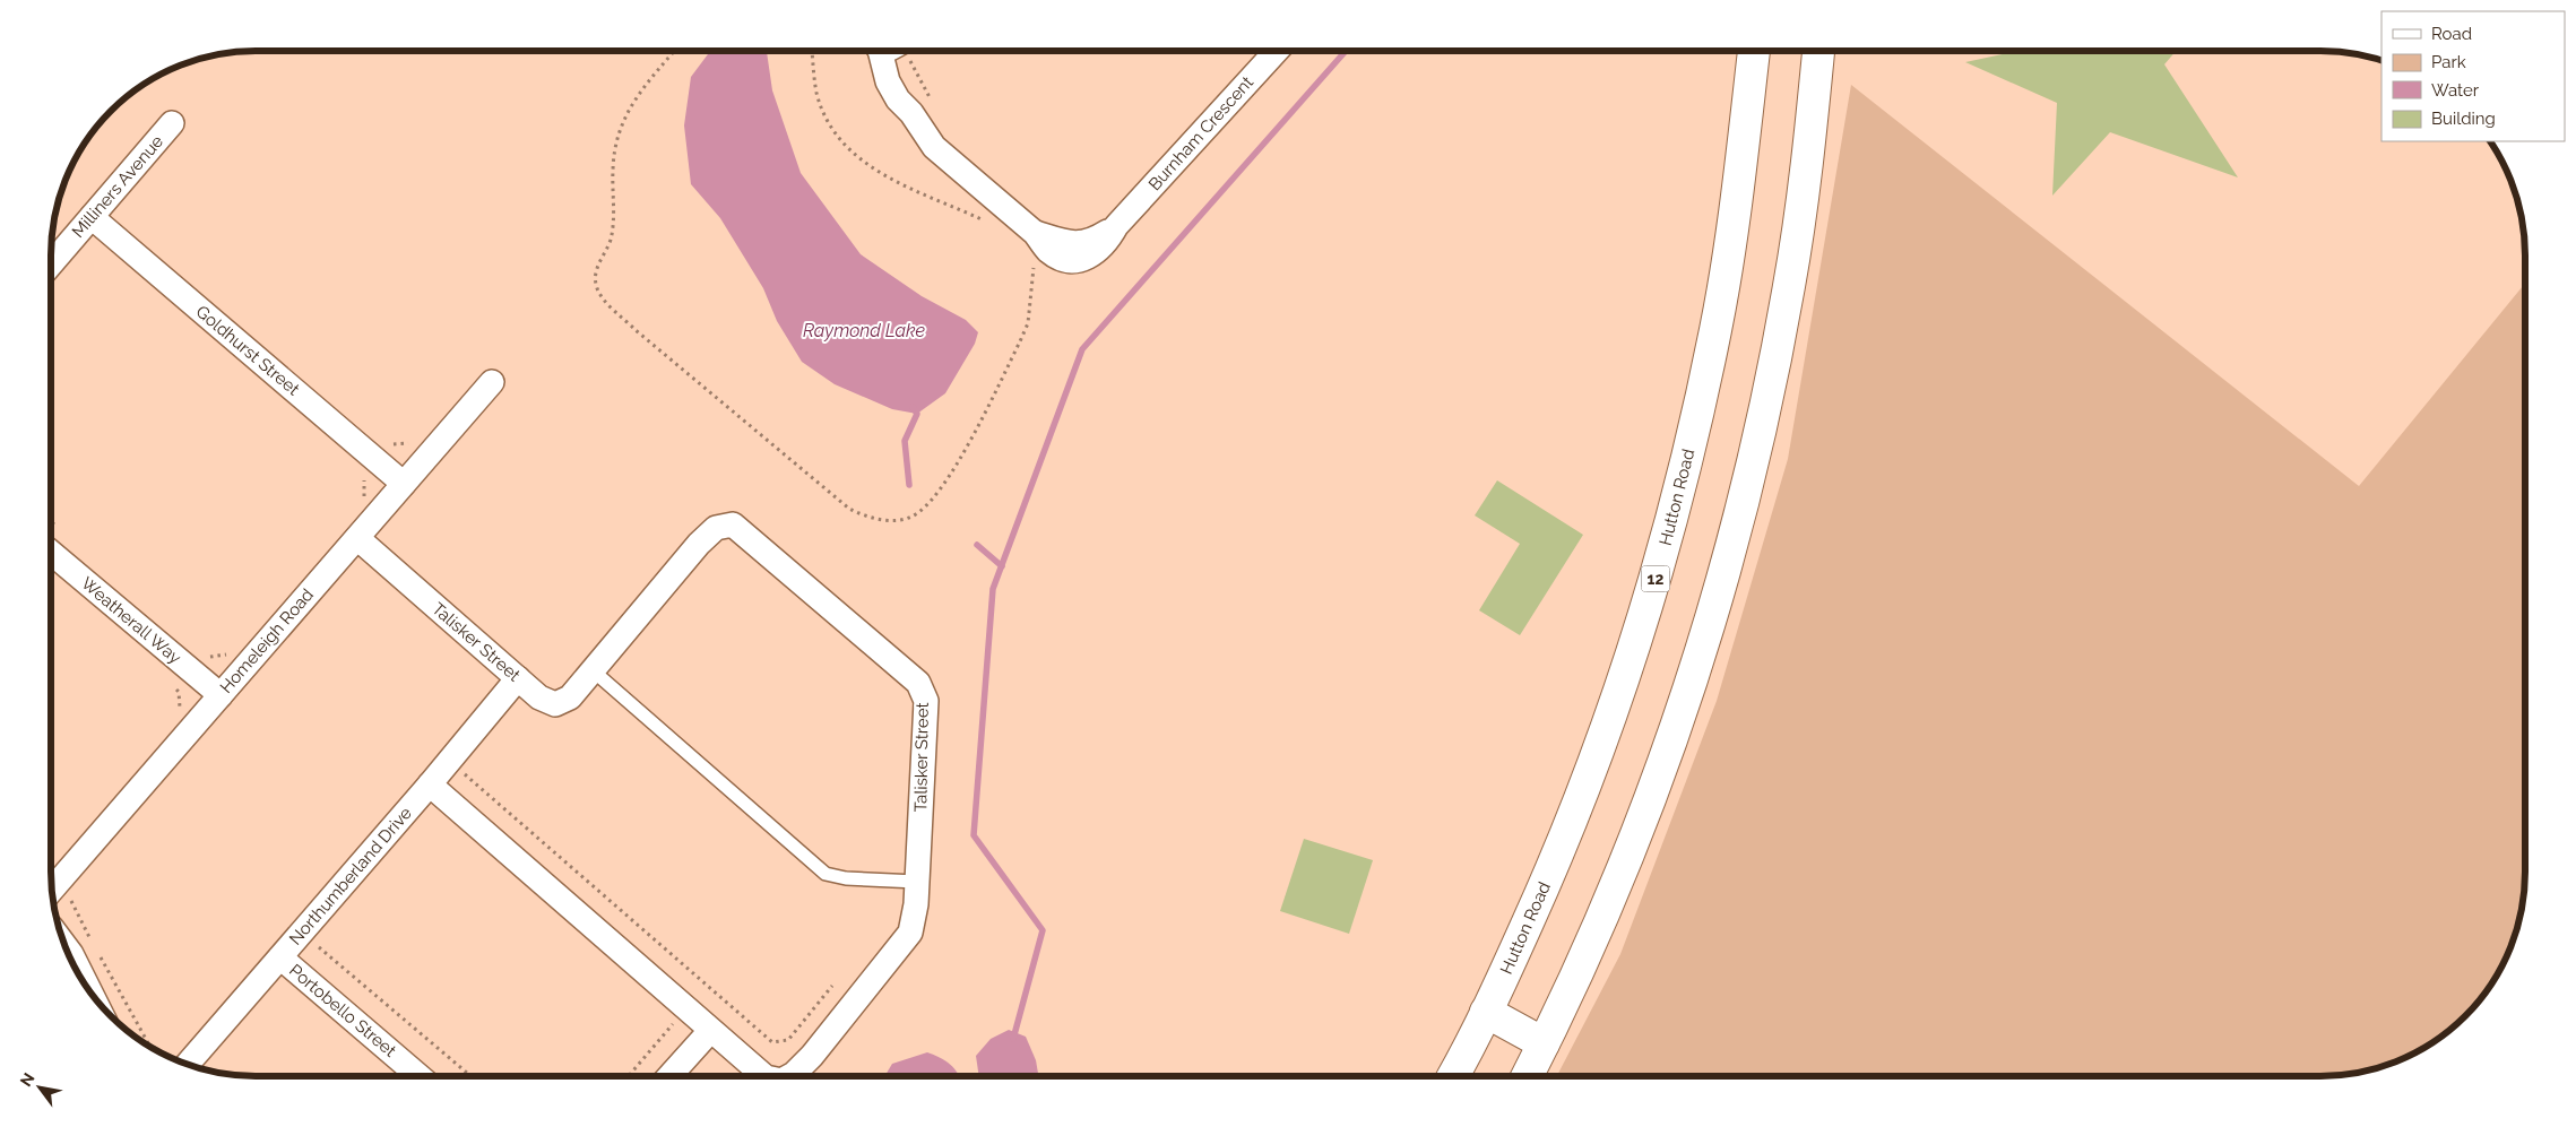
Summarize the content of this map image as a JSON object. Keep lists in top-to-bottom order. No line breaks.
{"streets":{"main road":["Hutton Road","12"],"street":["Burnham Crescent","Milliners Avenue","Goldhurst Street","Weatherall Way","Homeleigh Road","Talisker Street","Northumberland Drive","Portobello Street"]},"crossings":[["Milliners Avenue","Goldhurst Street"],["Goldhurst Street","Homeleigh Road"],["Weatherall Way","Homeleigh Road"],["Homeleigh Road","Talisker Street"],["Talisker Street","Northumberland Drive"],["Northumberland Drive","Portobello Street"]],"water":["Raymond Lake"],"legend":["Road","Park","Water","Building"],"north":"top left"}
